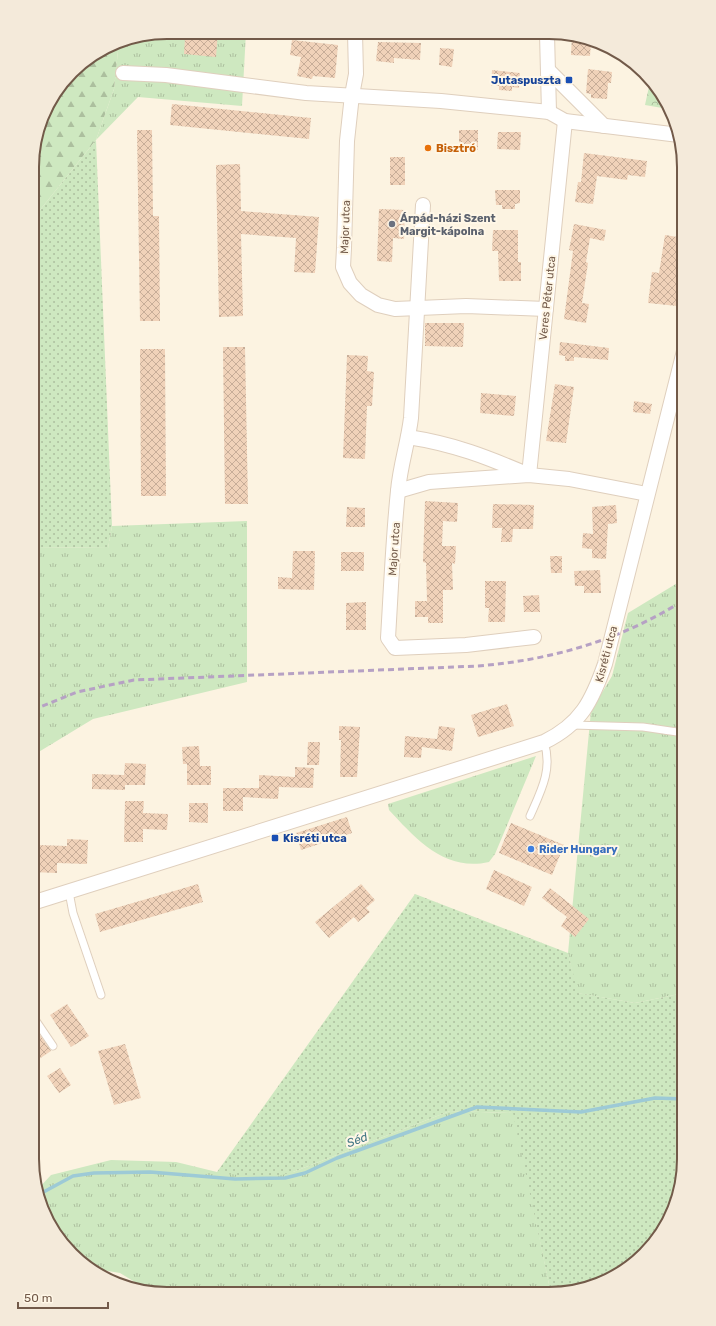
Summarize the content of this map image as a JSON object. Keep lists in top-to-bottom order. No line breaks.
{"streets":{"street":["Major utca","Veres Péter utca","Kisréti utca"]},"water":["Séd"],"places":{"transit":["Jutaspuszta","Kisréti utca"],"other":["Bisztró","Árpád-házi Szent Margit-kápolna","Rider Hungary"]},"scale_bar":"50 m"}
